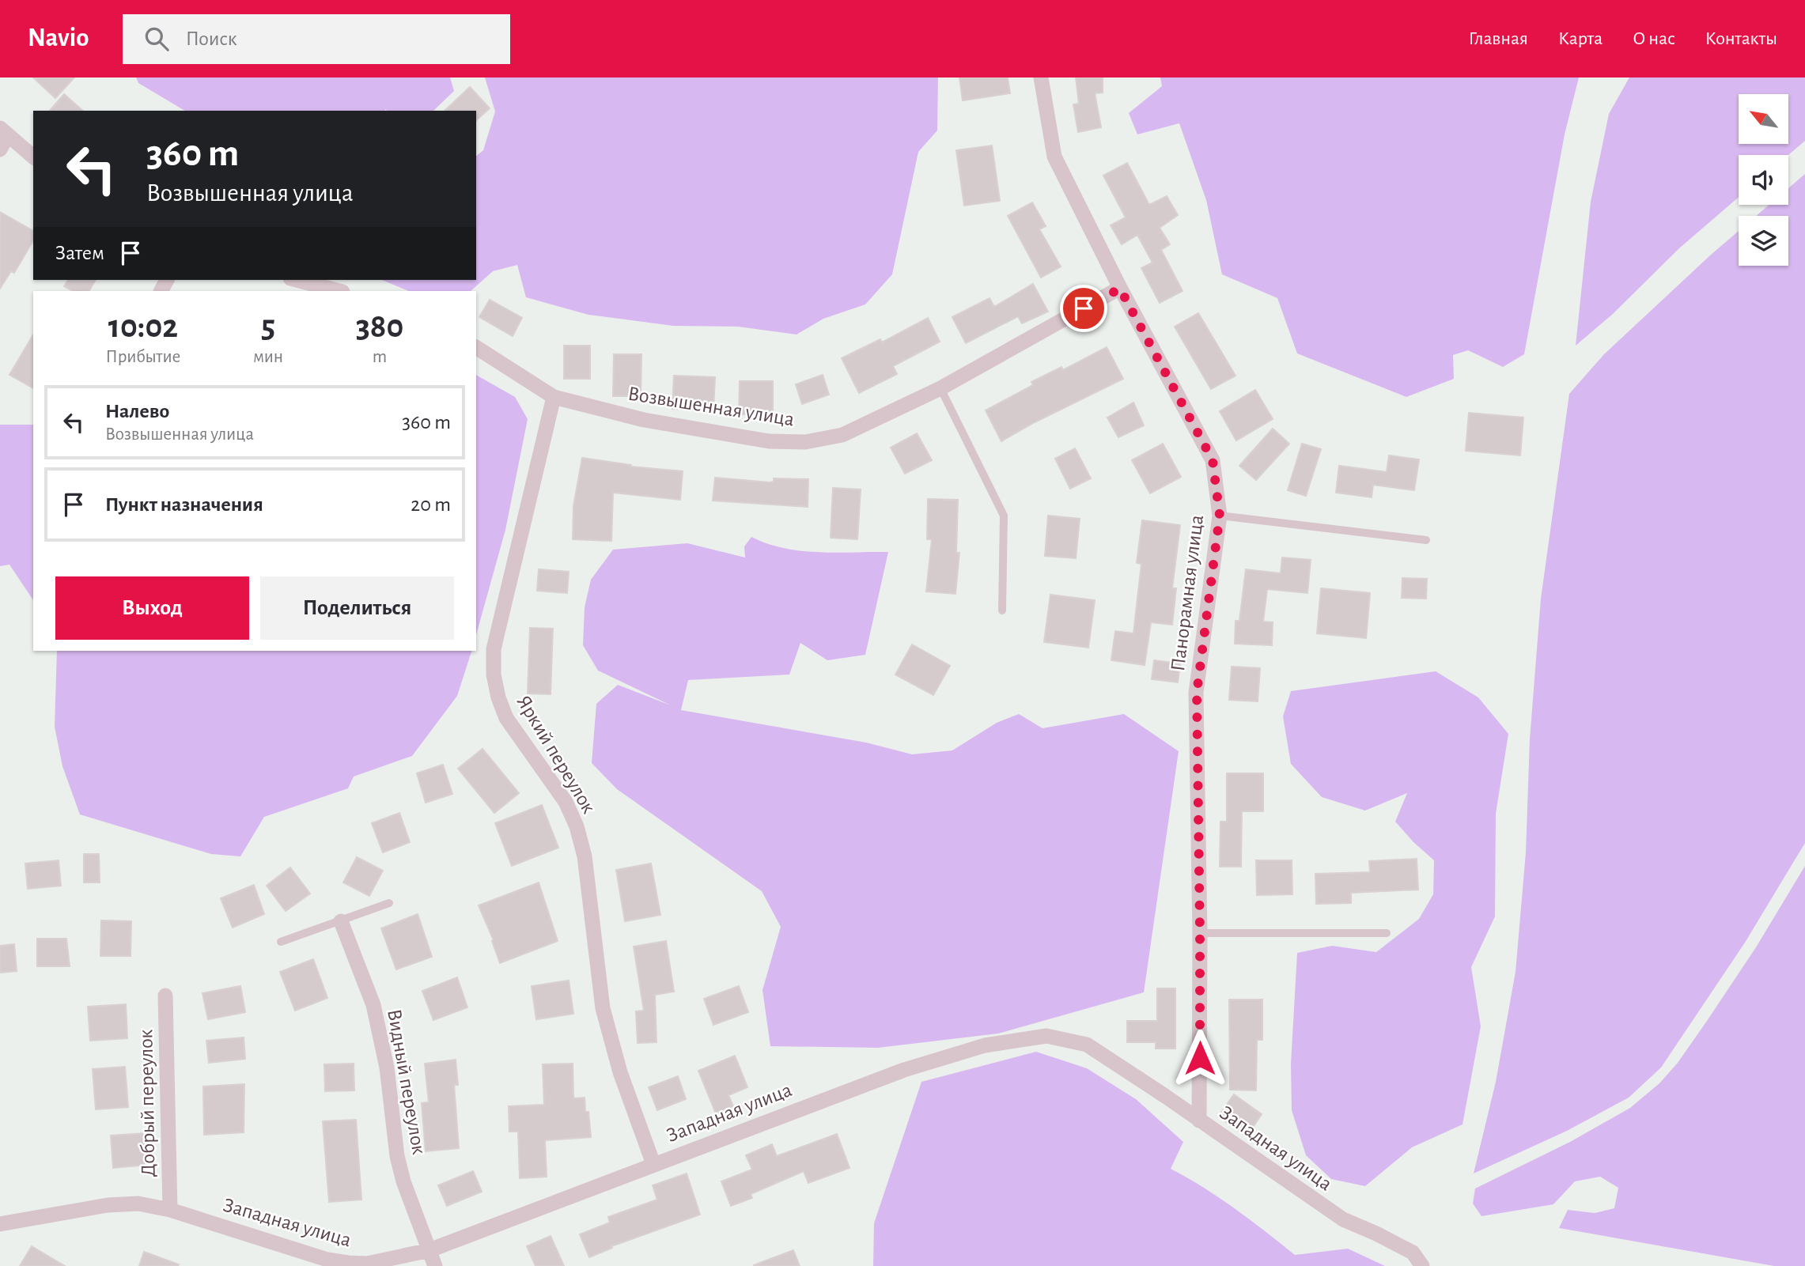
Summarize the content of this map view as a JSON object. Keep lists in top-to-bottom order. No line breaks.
{"streets":{"street":["Возвышенная улица","Панорамная улица","Яркий переулок","Видный переулок","Добрый переулок","Западная улица"]},"crossings":[["Возвышенная улица","Панорамная улица"],["Возвышенная улица","Яркий переулок"],["Панорамная улица","Западная улица"],["Яркий переулок","Западная улица"],["Видный переулок","Западная улица"],["Добрый переулок","Западная улица"]],"north":"top left","page":{"header":"Navio","search":"Поиск","nav":["Главная","Карта","О нас","Контакты"],"turn":["360 m","Возвышенная улица"],"then":"Затем","eta":["10:02","Прибытие","5","мин","380","m"],"list":[{"name":"Налево","note":"Возвышенная улица","value":"360 m"},{"name":"Пункт назначения","value":"20 m"}],"buttons":["Выход","Поделиться"]}}
